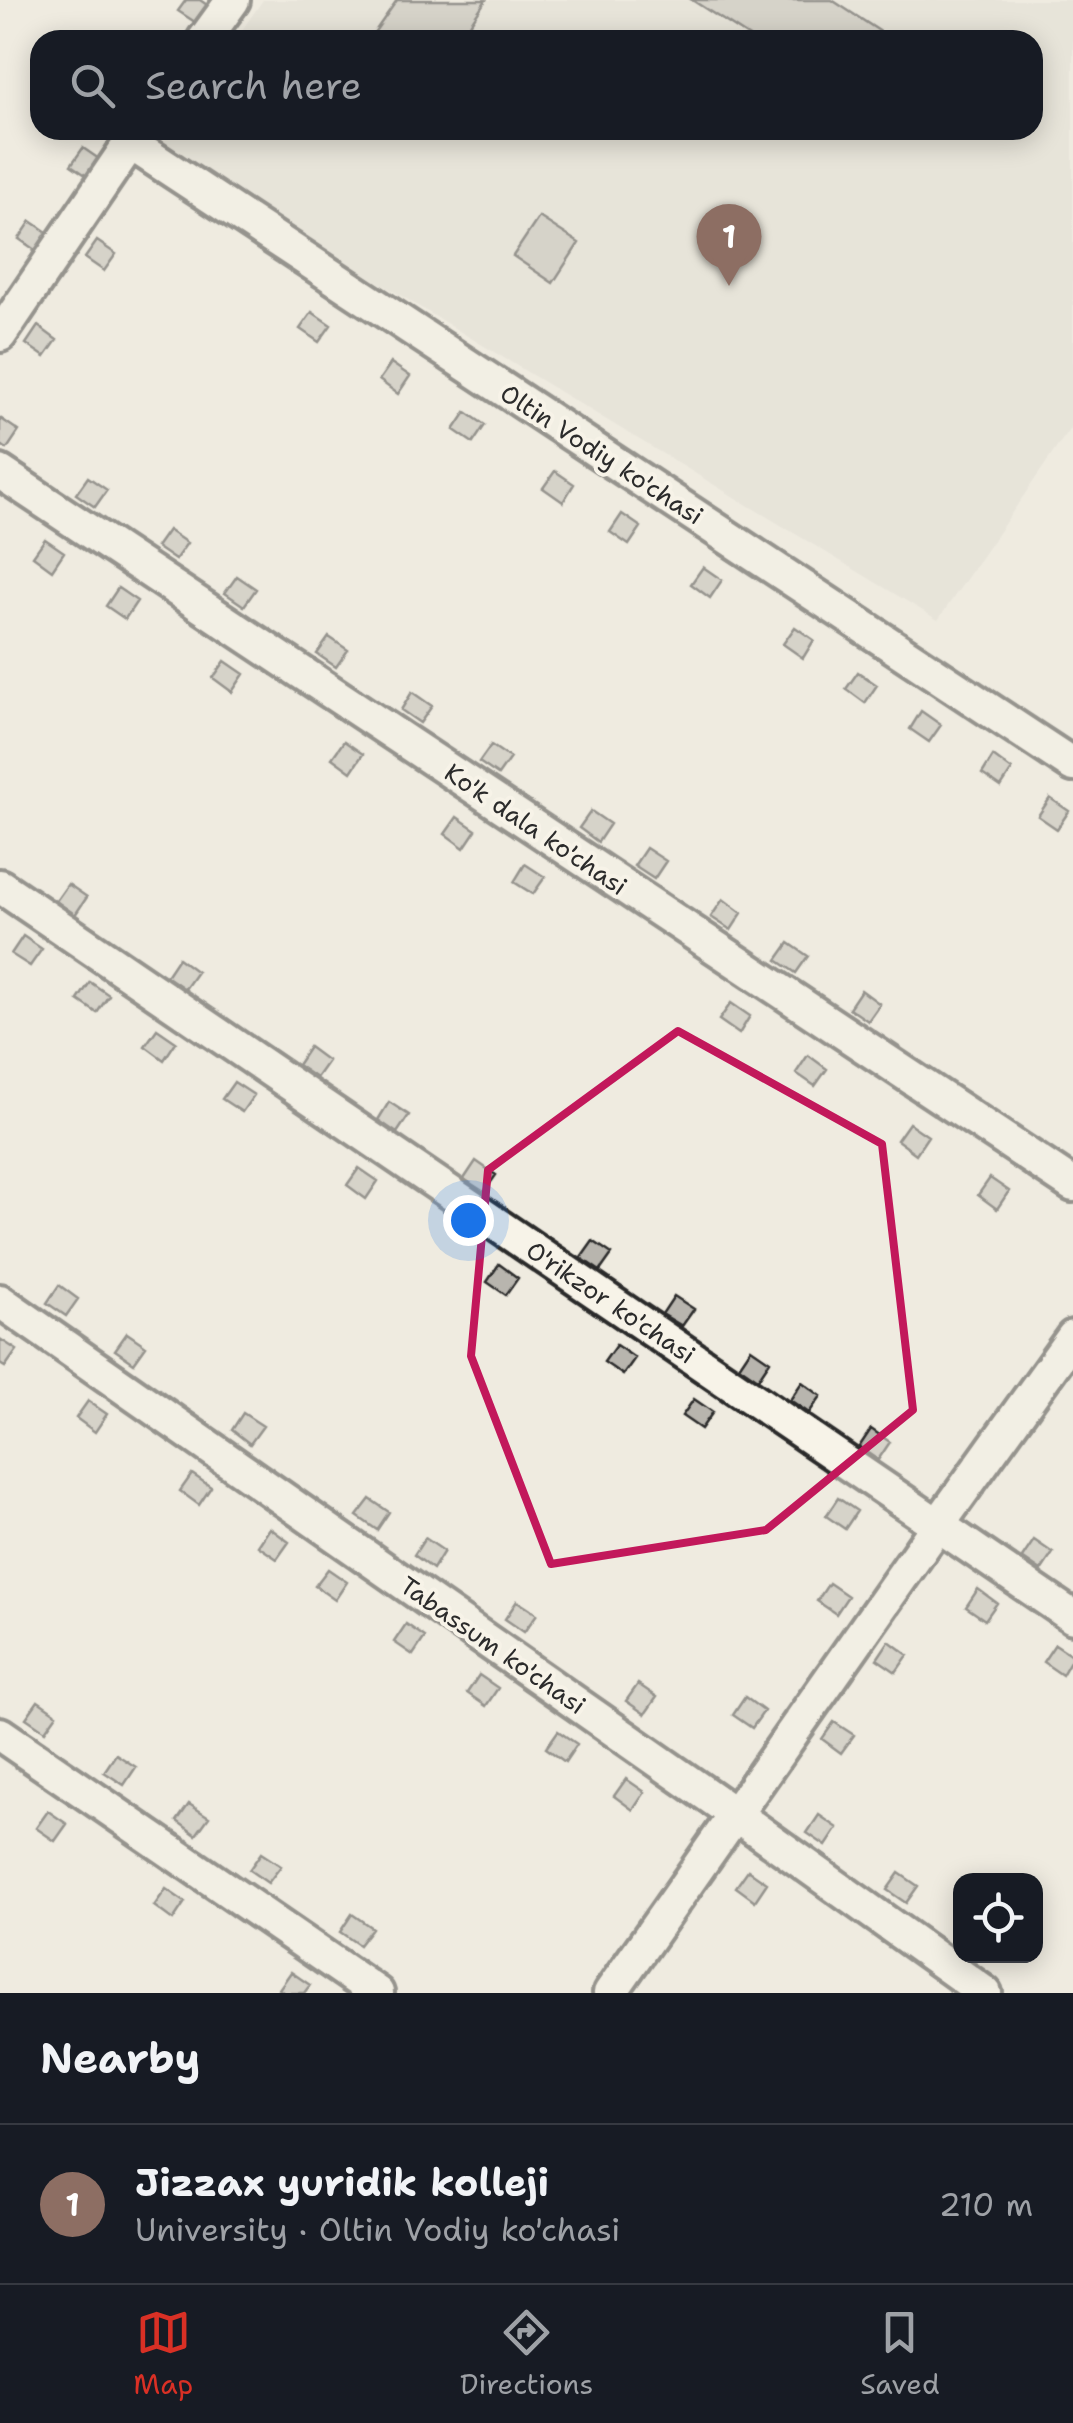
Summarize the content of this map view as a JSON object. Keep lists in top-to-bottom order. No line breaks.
{"streets":{"street":["Oltin Vodiy ko'chasi","Ko'k dala ko'chasi","O'rikzor ko'chasi","Tabassum ko'chasi"]},"page":{"search":"Search here","pins":"1","heading":"Nearby","list":[{"mark":"1","name":"Jizzax yuridik kolleji","note":"University · Oltin Vodiy ko'chasi","value":"210 m"}],"nav":["Map","Directions","Saved"]}}
